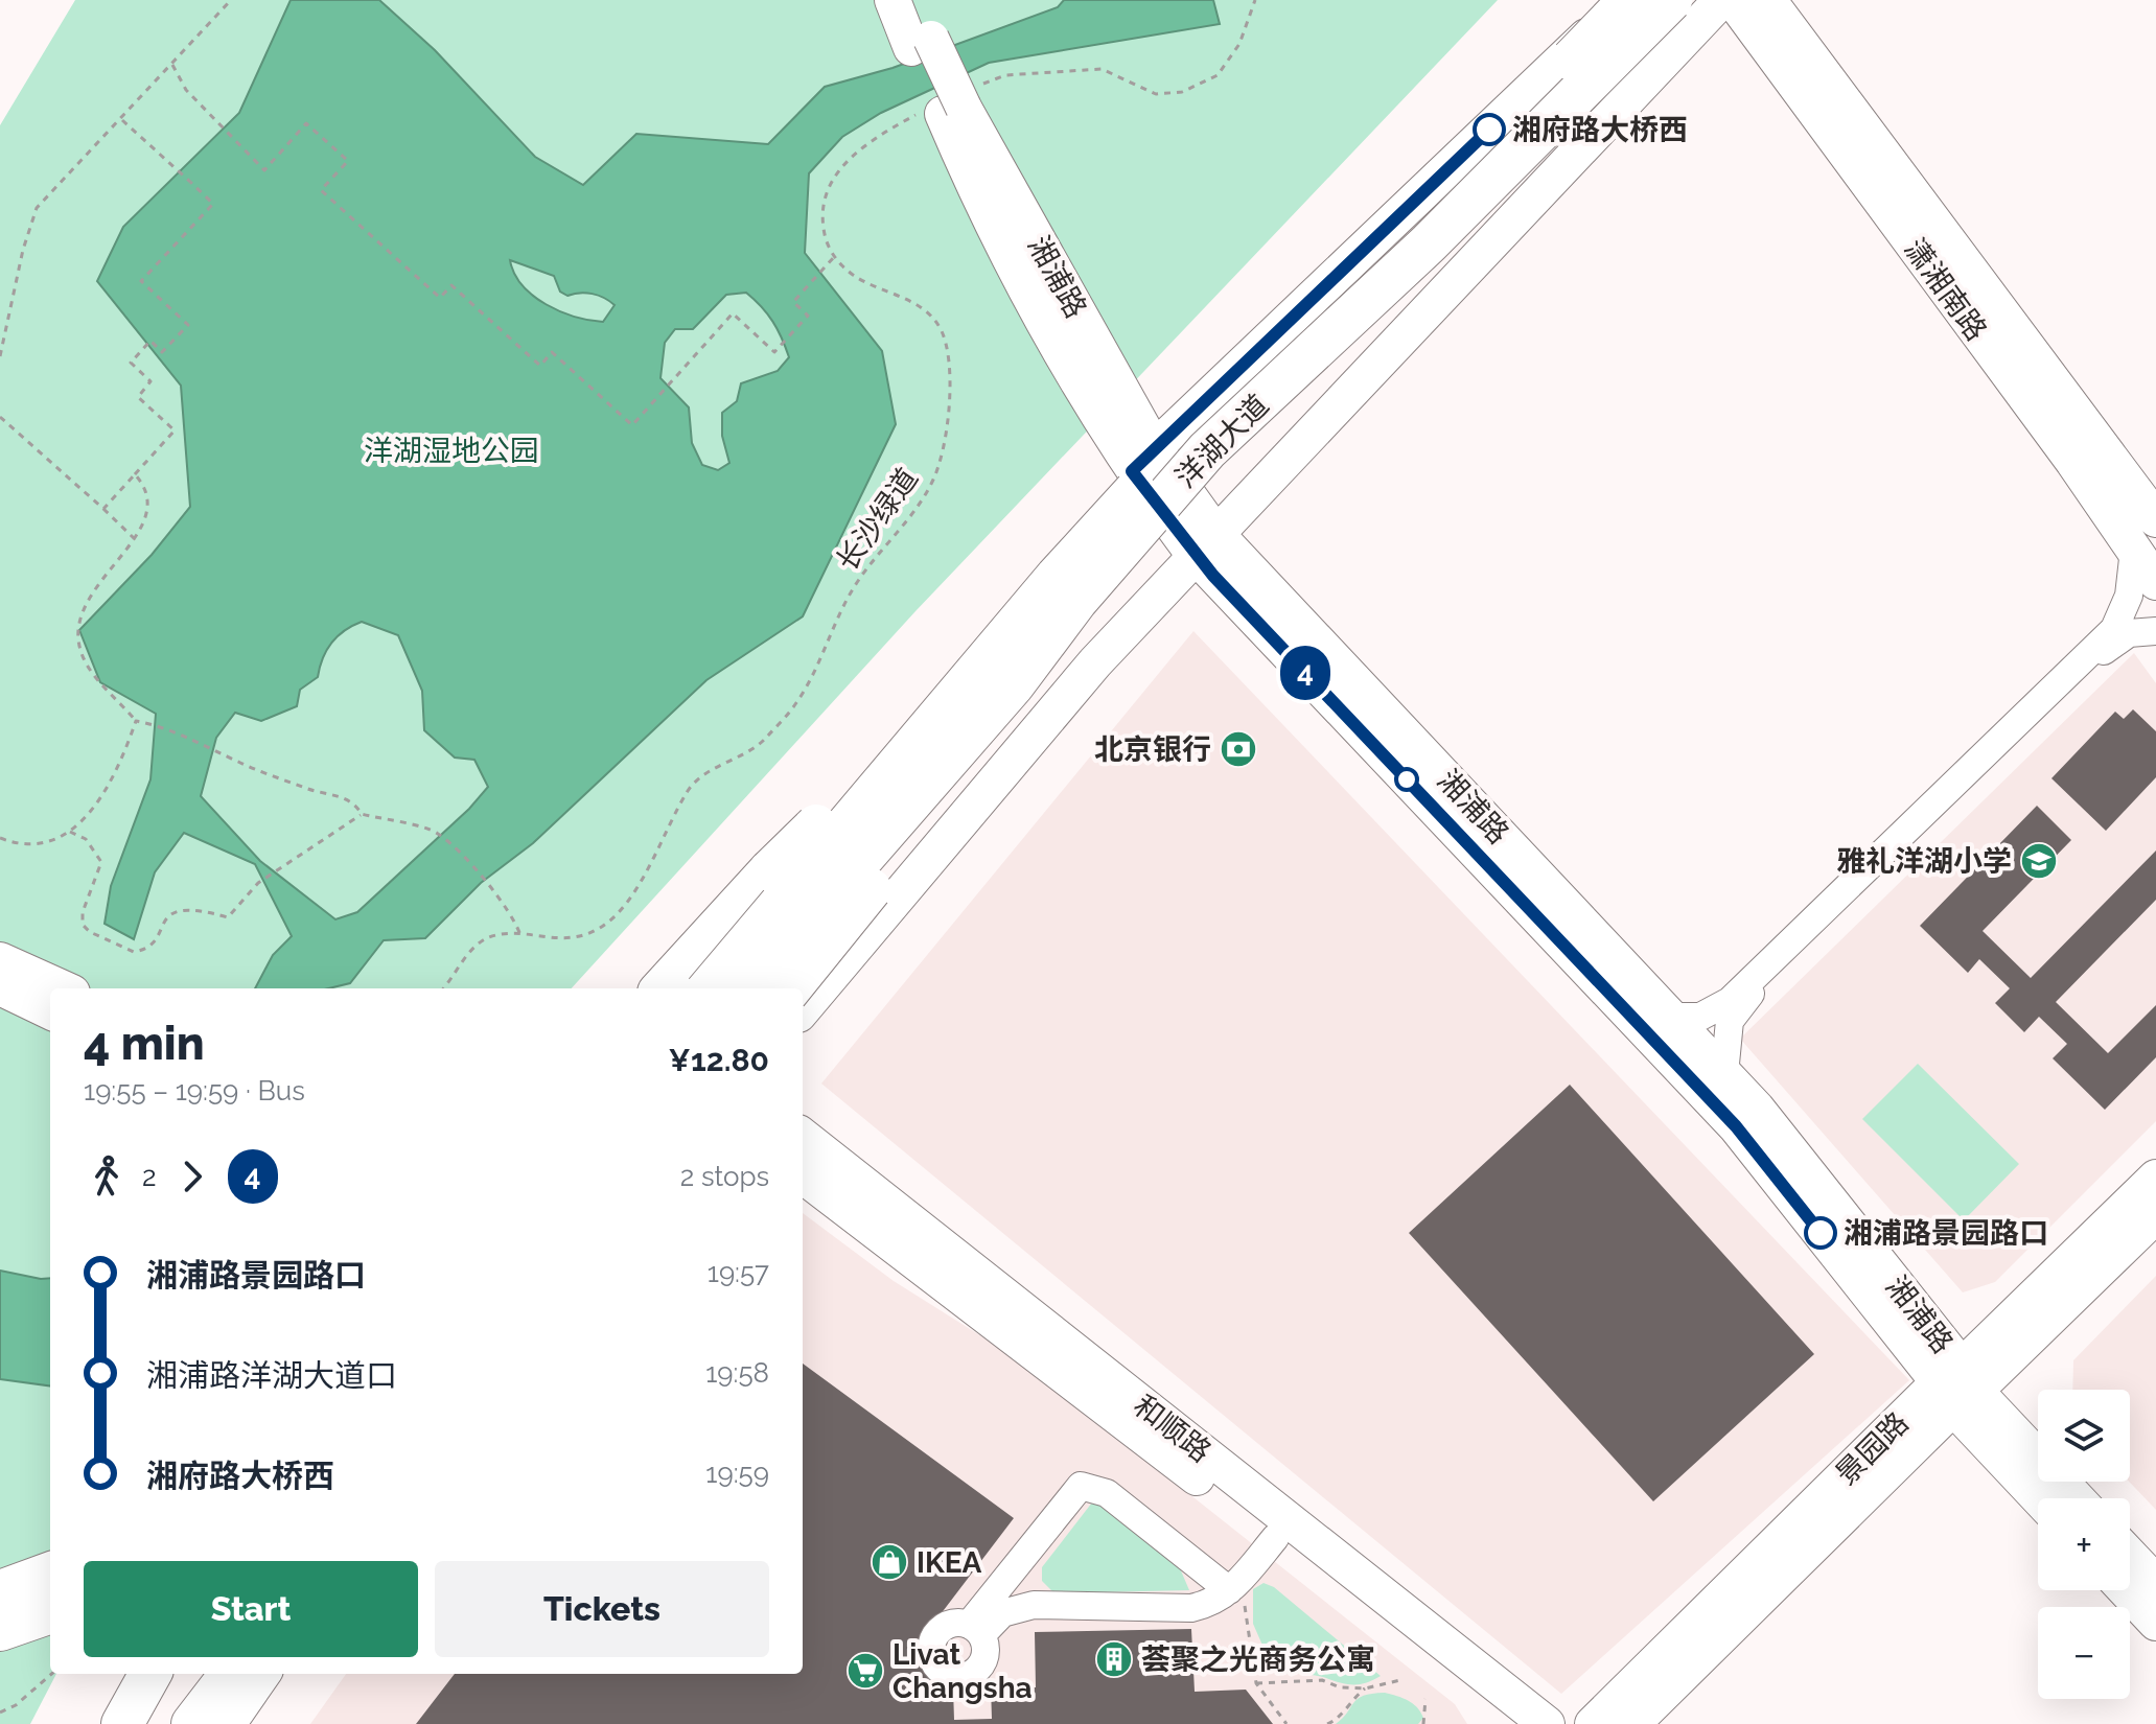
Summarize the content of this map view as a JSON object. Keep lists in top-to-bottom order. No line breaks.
{"streets":{"highway":["洋湖大道"],"main road":["湘浦路","潇湘南路","和顺路","景园路"],"path":["长沙绿道"]},"crossings":[["湘浦路","景园路"]],"parks":["洋湖湿地公园"],"places":{"other":["湘府路大桥西","湘浦路景园路口"],"bank":["北京银行"],"school or university":["雅礼洋湖小学"],"shop":["IKEA"],"building":["荟聚之光商务公寓"],"supermarket":["Livat Changsha"]},"lines":["bus line 4"],"page":{"on_map":"4","heading":["4 min","19:55 – 19:59 · Bus","¥12.80"],"legs":["2","4","2 stops"],"list":[{"name":"湘浦路景园路口","value":"19:57"},{"name":"湘浦路洋湖大道口","value":"19:58"},{"name":"湘府路大桥西","value":"19:59"}],"map_buttons":["+","−"],"buttons":["Start","Tickets"]}}
